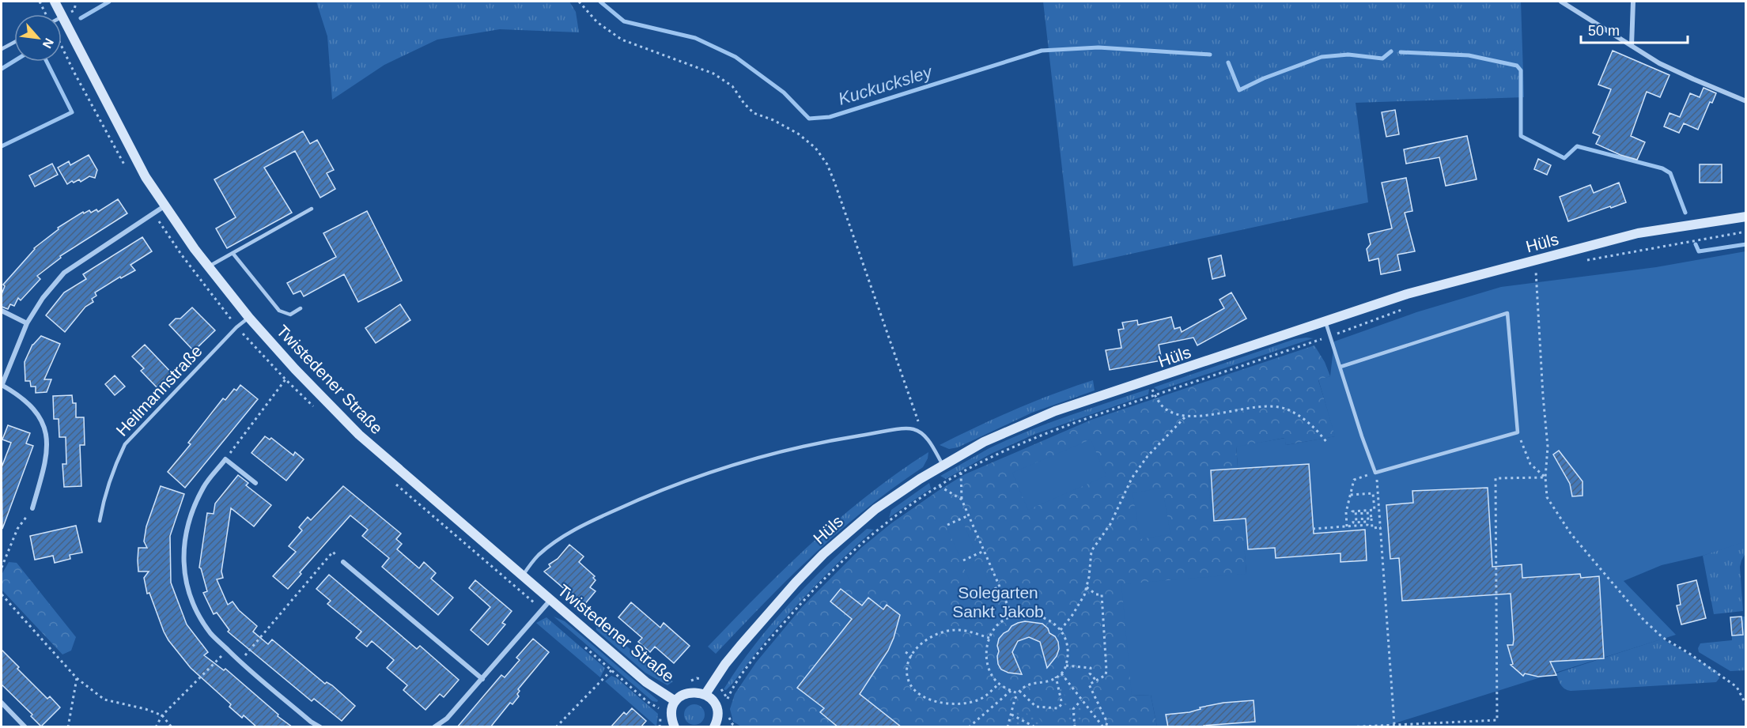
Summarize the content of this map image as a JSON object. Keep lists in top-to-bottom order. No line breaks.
{"streets":{"street":["Hüls","Twistedener Straße"],"lane":["Heilmannstraße"]},"crossings":[["Hüls","Twistedener Straße"],["Twistedener Straße","Heilmannstraße"]],"water":["Kuckucksley"],"parks":["Solegarten Sankt Jakob"],"scale_bar":"50 m","north":"bottom right"}
